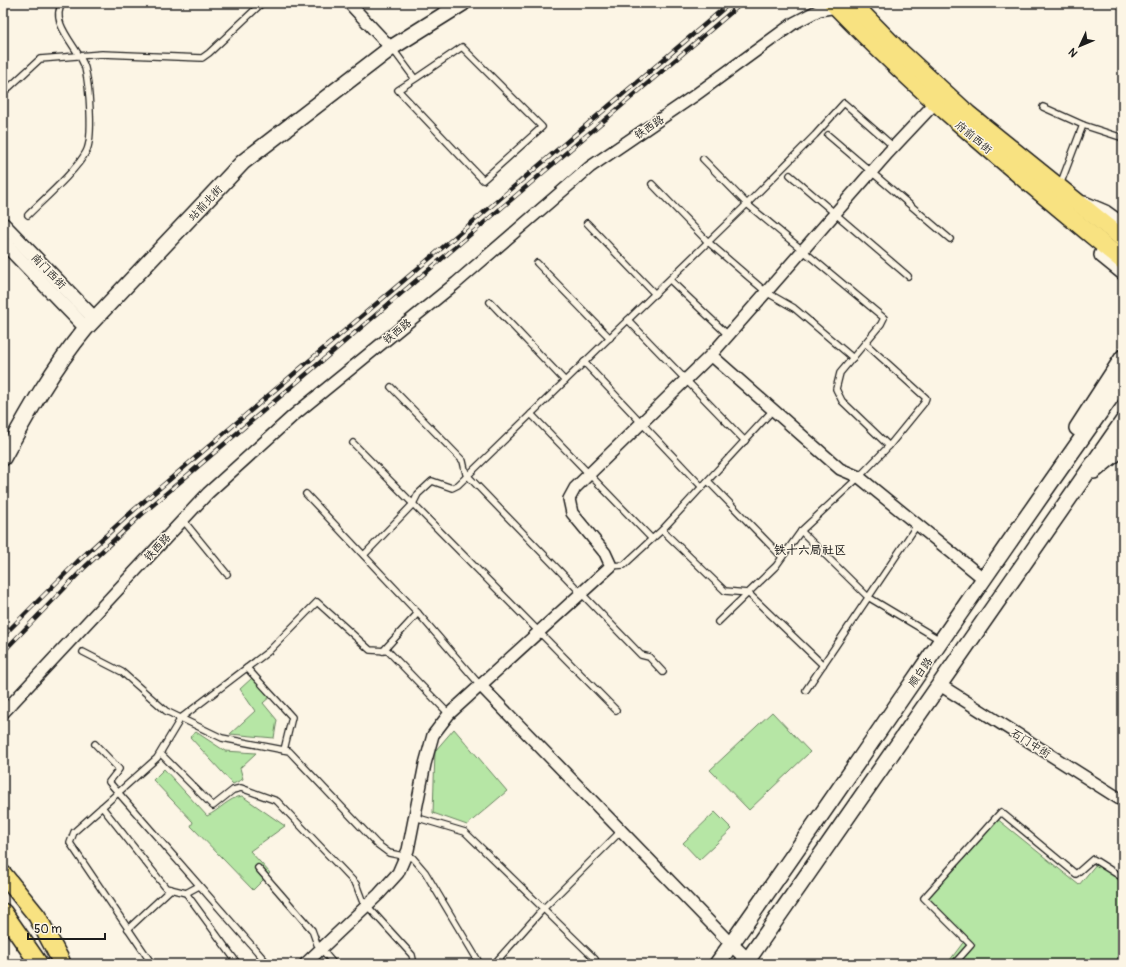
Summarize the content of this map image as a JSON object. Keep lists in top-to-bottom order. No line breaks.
{"streets":{"main road":["府前西街","站前北街","顺白路"],"street":["铁西路","南门西街","石门中街"]},"crossings":[["铁西路","府前西街"],["站前北街","南门西街"]],"districts":["铁十六局社区"],"scale_bar":"50 m","north":"bottom left"}
